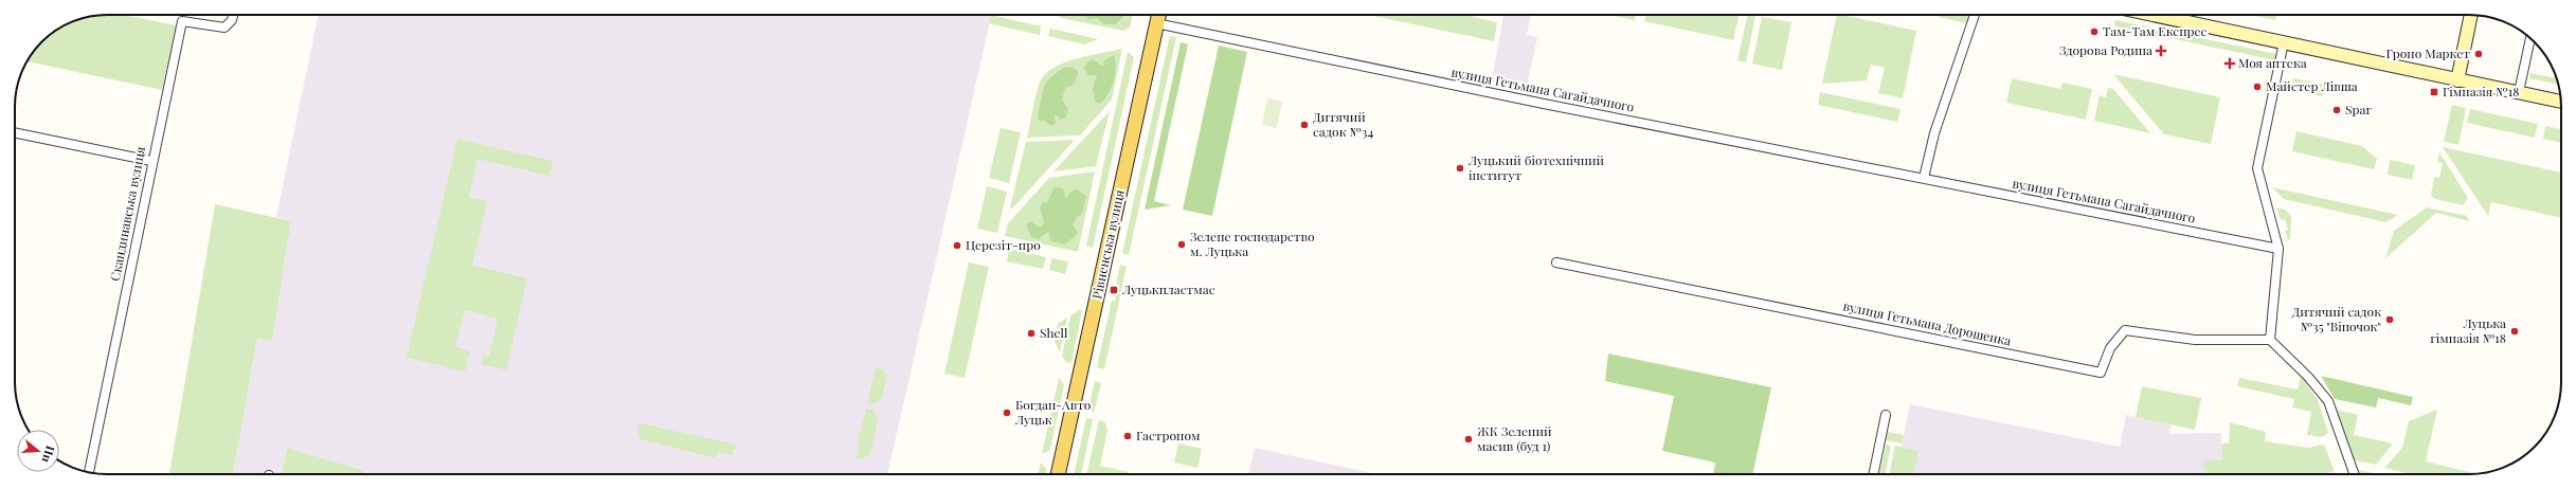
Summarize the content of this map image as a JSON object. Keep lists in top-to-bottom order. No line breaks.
{"streets":{"main road":["Рівненська вулиця"],"street":["вулиця Гетьмана Сагайдачного","Скандинавська вулиця","вулиця Гетьмана Дорошенка"]},"crossings":[["вулиця Гетьмана Сагайдачного","Рівненська вулиця"]],"places":{"other":["Там-Там Експрес","Гроно Маркет","Майстер Лівша","Spar","Дитячий садок №34","Луцький біотехнічний інститут","Зелене господарство м. Луцька","Церезіт-про","Дитячий садок №35 \"Віночок\"","Луцька гімназія №18","Shell","Богдан-Авто Луцьк","Гастроном","ЖК Зелений масив (буд 1)"],"health":["Здорова Родина","Моя аптека"],"transit":["Гімназія №18","Луцькпластмас"]},"north":"right"}
